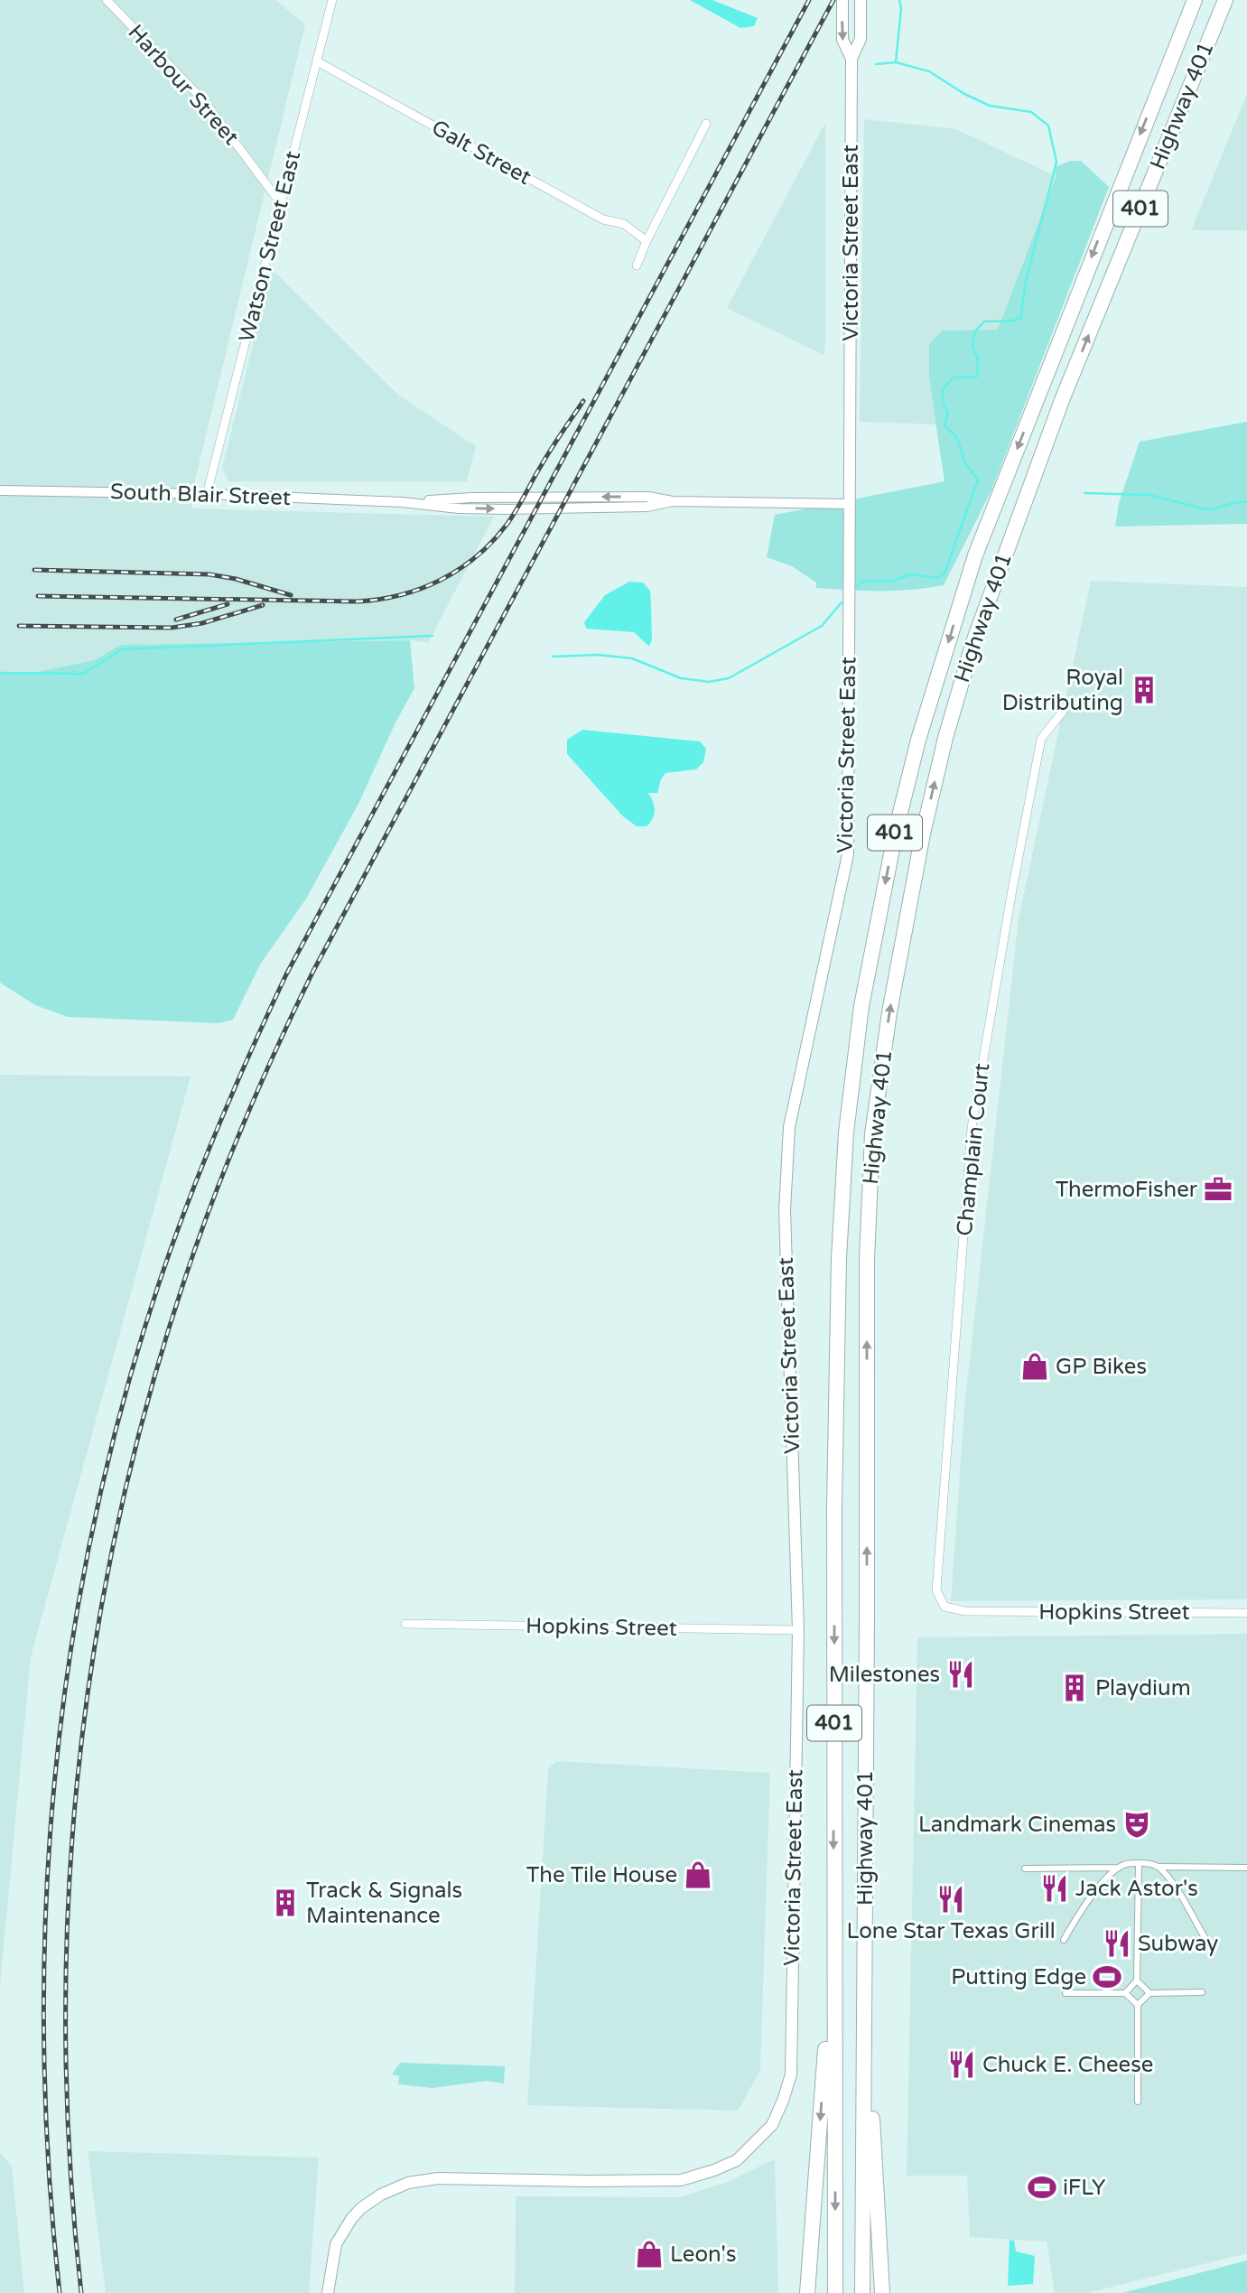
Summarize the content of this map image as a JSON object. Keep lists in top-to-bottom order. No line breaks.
{"streets":{"highway":["Highway 401","401"],"main road":["Victoria Street East"],"street":["Harbour Street","Galt Street","Watson Street East","South Blair Street","Champlain Court","Hopkins Street"]},"crossings":[["Harbour Street","Watson Street East"],["Galt Street","Watson Street East"],["Victoria Street East","South Blair Street"],["Victoria Street East","Hopkins Street"],["Watson Street East","South Blair Street"],["Champlain Court","Hopkins Street"]],"places":{"building":["Royal Distributing","Playdium","Track & Signals Maintenance"],"office":["ThermoFisher"],"shop":["GP Bikes","The Tile House","Leon's"],"restaurant":["Milestones","Jack Astor's","Lone Star Texas Grill","Subway","Chuck E. Cheese"],"theatre":["Landmark Cinemas"],"sports":["Putting Edge","iFLY"]}}
